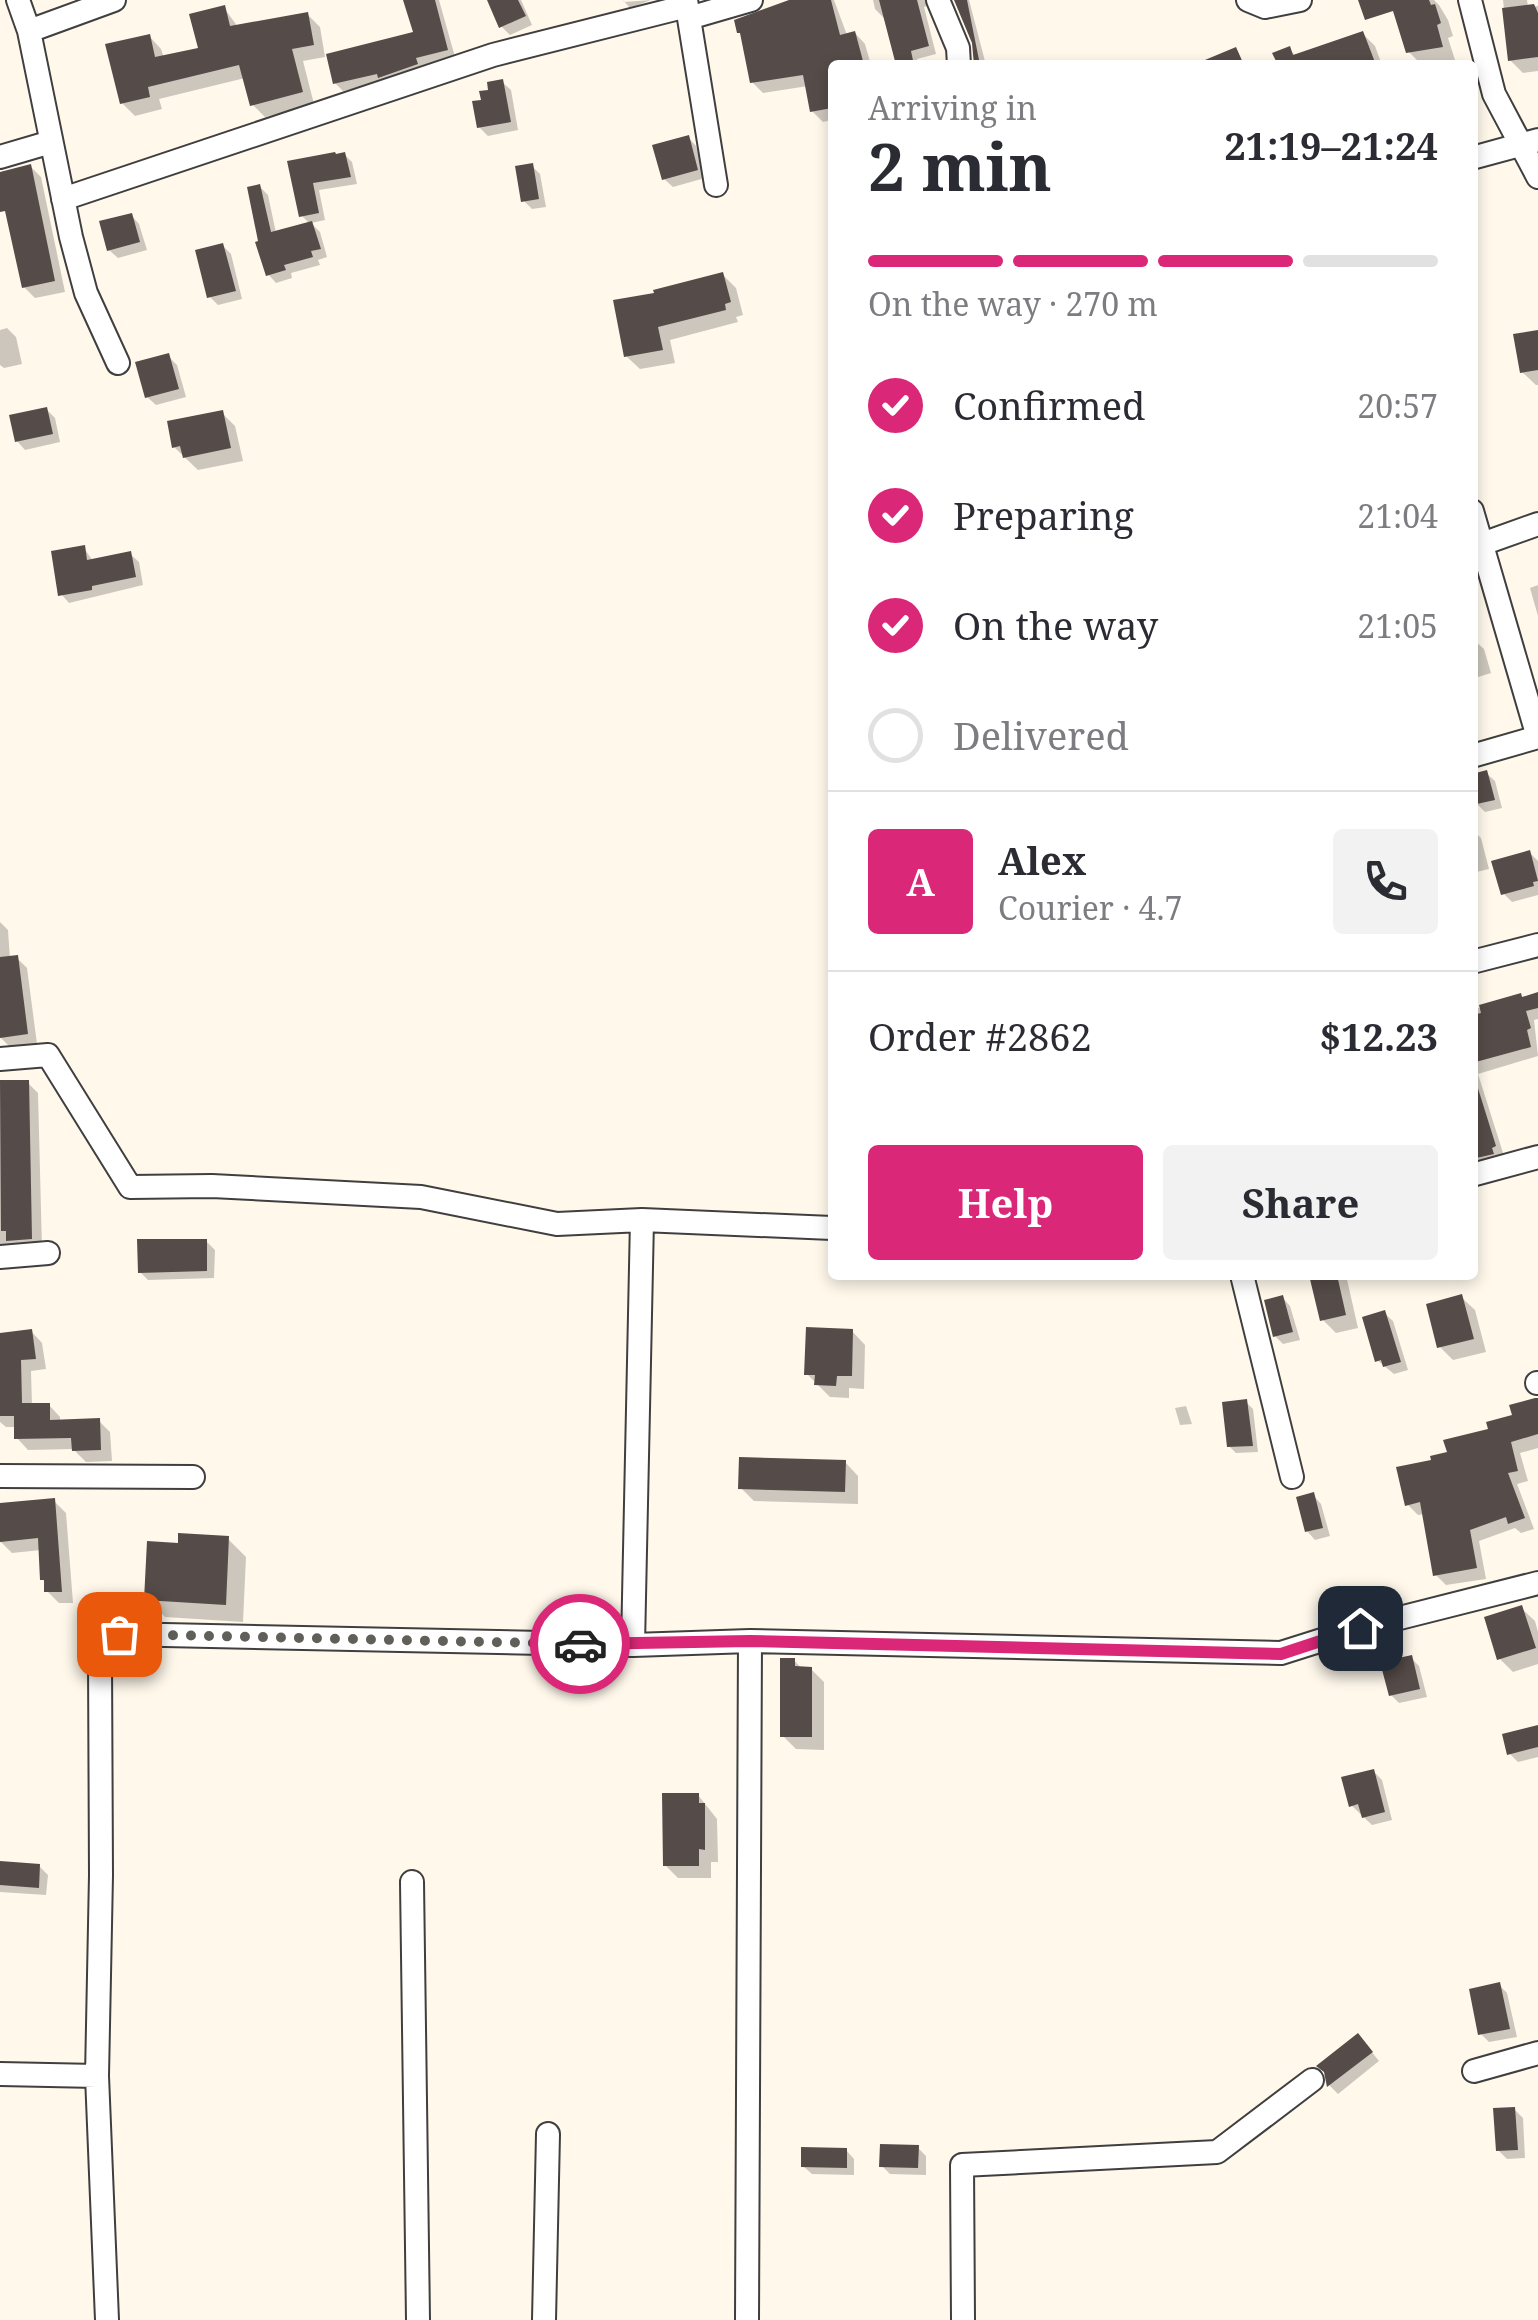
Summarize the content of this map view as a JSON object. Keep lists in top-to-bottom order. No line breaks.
{"page":{"heading":["2 min","Arriving in","21:19–21:24"],"panel":["Alex","Courier · 4.7","Order #2862","$12.23"],"bar":"On the way · 270 m","list":[["Confirmed","20:57"],["Preparing","21:04"],["On the way","21:05"],"Delivered"],"round":"A","buttons":["Help","Share"]}}
